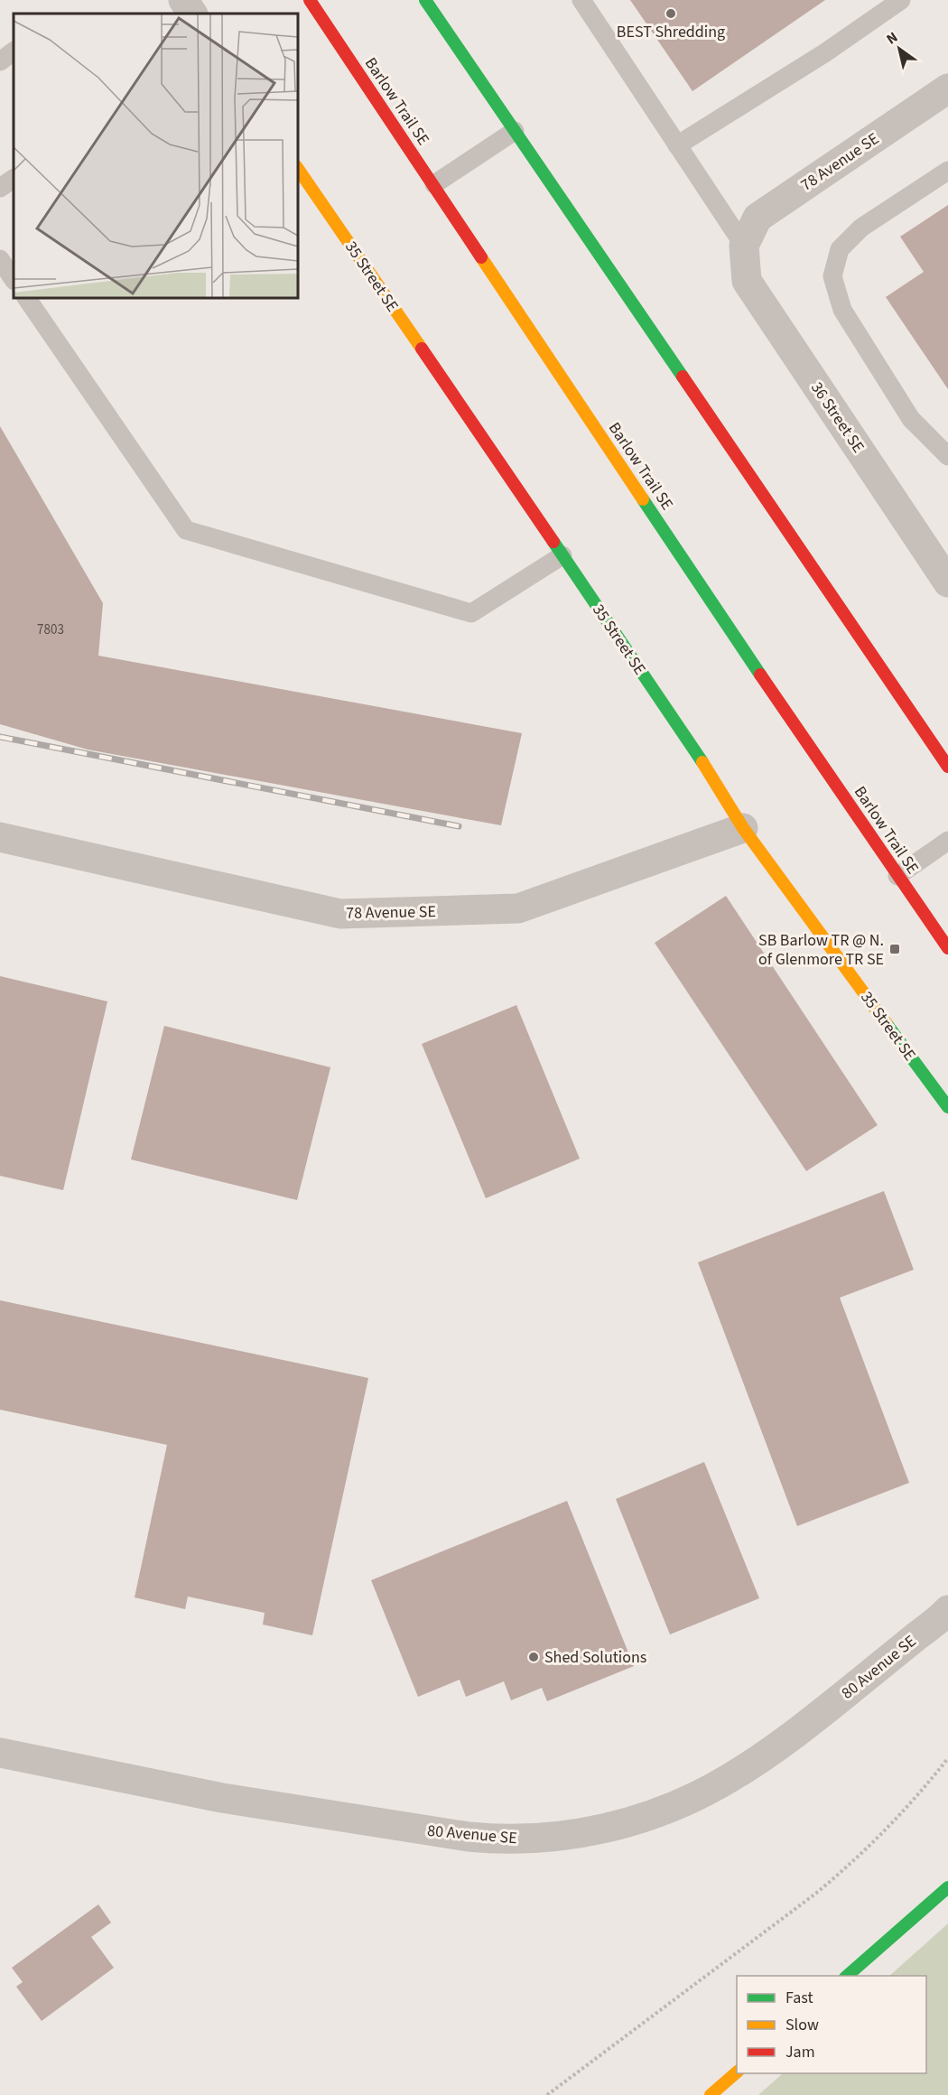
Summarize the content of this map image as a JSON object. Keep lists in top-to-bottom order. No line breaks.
{"streets":{"main road":["Barlow Trail SE","35 Street SE"],"street":["78 Avenue SE","36 Street SE","80 Avenue SE"]},"crossings":[["78 Avenue SE","35 Street SE"],["78 Avenue SE","36 Street SE"]],"places":{"other":["BEST Shredding","Shed Solutions"],"transit":["SB Barlow TR @ N. of Glenmore TR SE"]},"house_numbers":["7803"],"legend":["Fast","Slow","Jam"],"north":"top left"}
